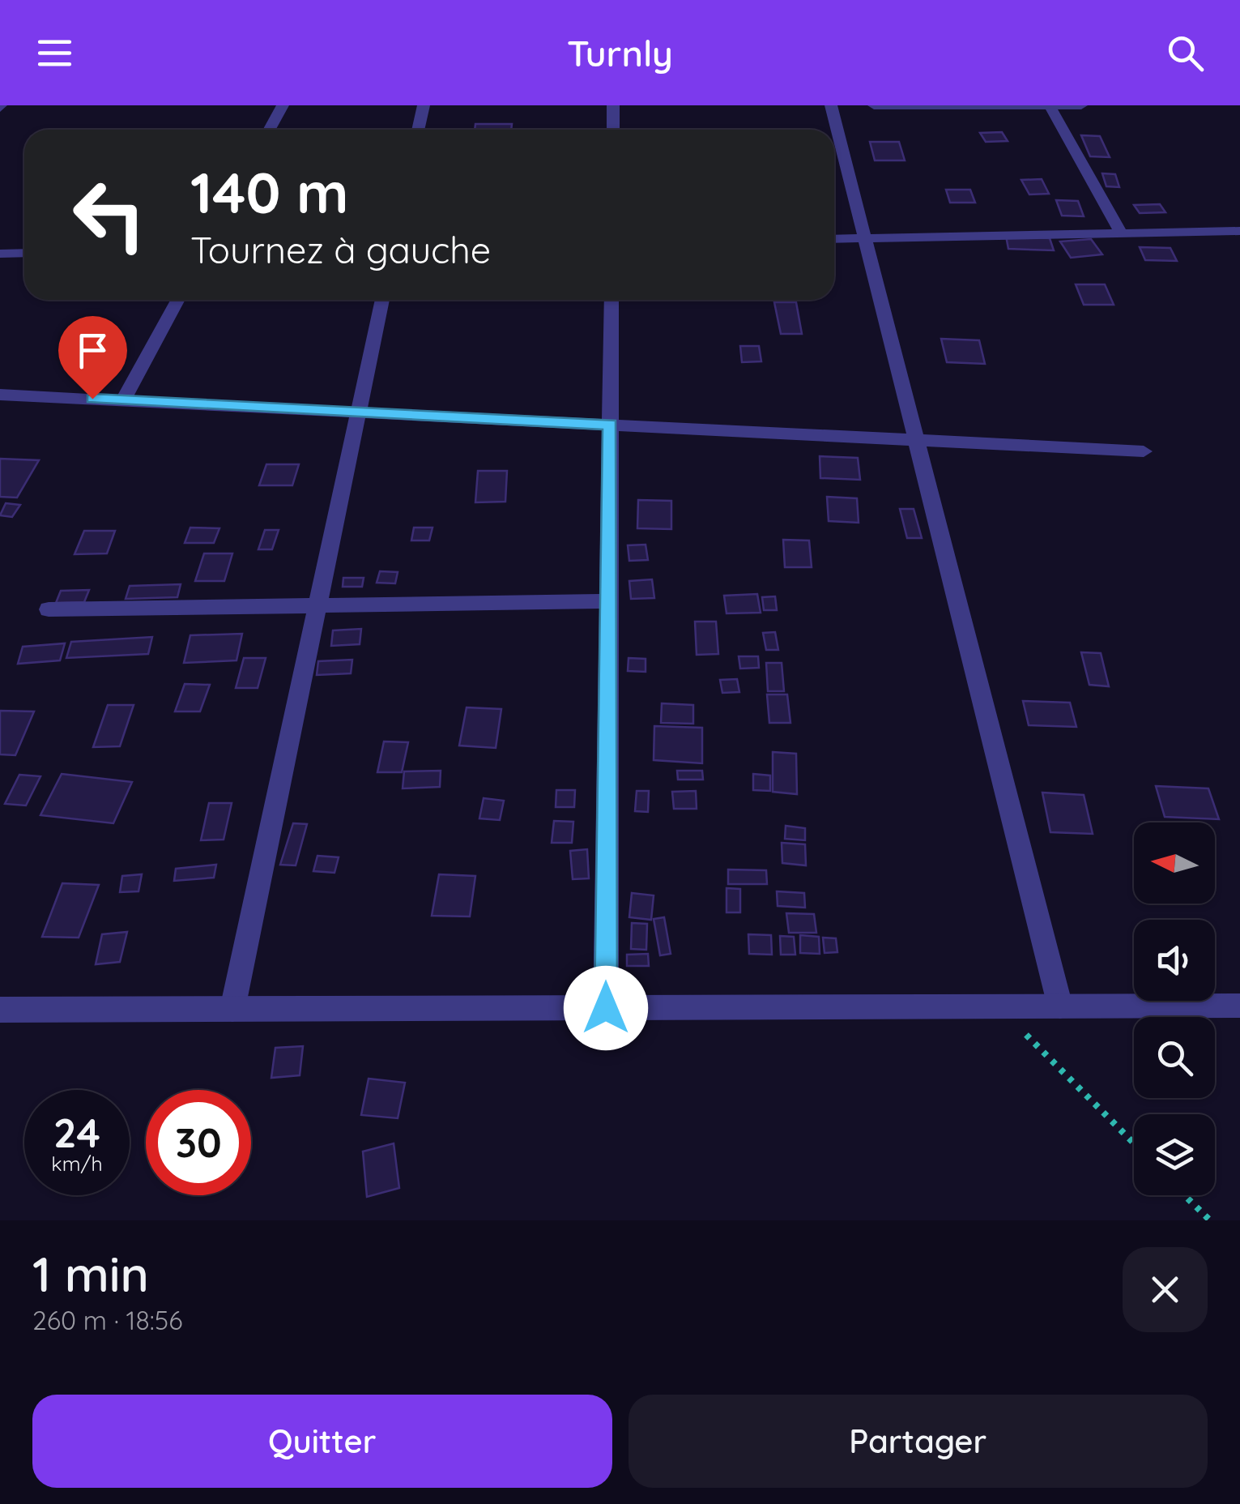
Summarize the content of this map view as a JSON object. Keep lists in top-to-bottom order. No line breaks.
{"north":"left","page":{"header":"Turnly","turn":["140 m","Tournez à gauche"],"speed":"24 km/h","limit":"30","heading":["1 min","260 m · 18:56"],"buttons":["Quitter","Partager"]}}
